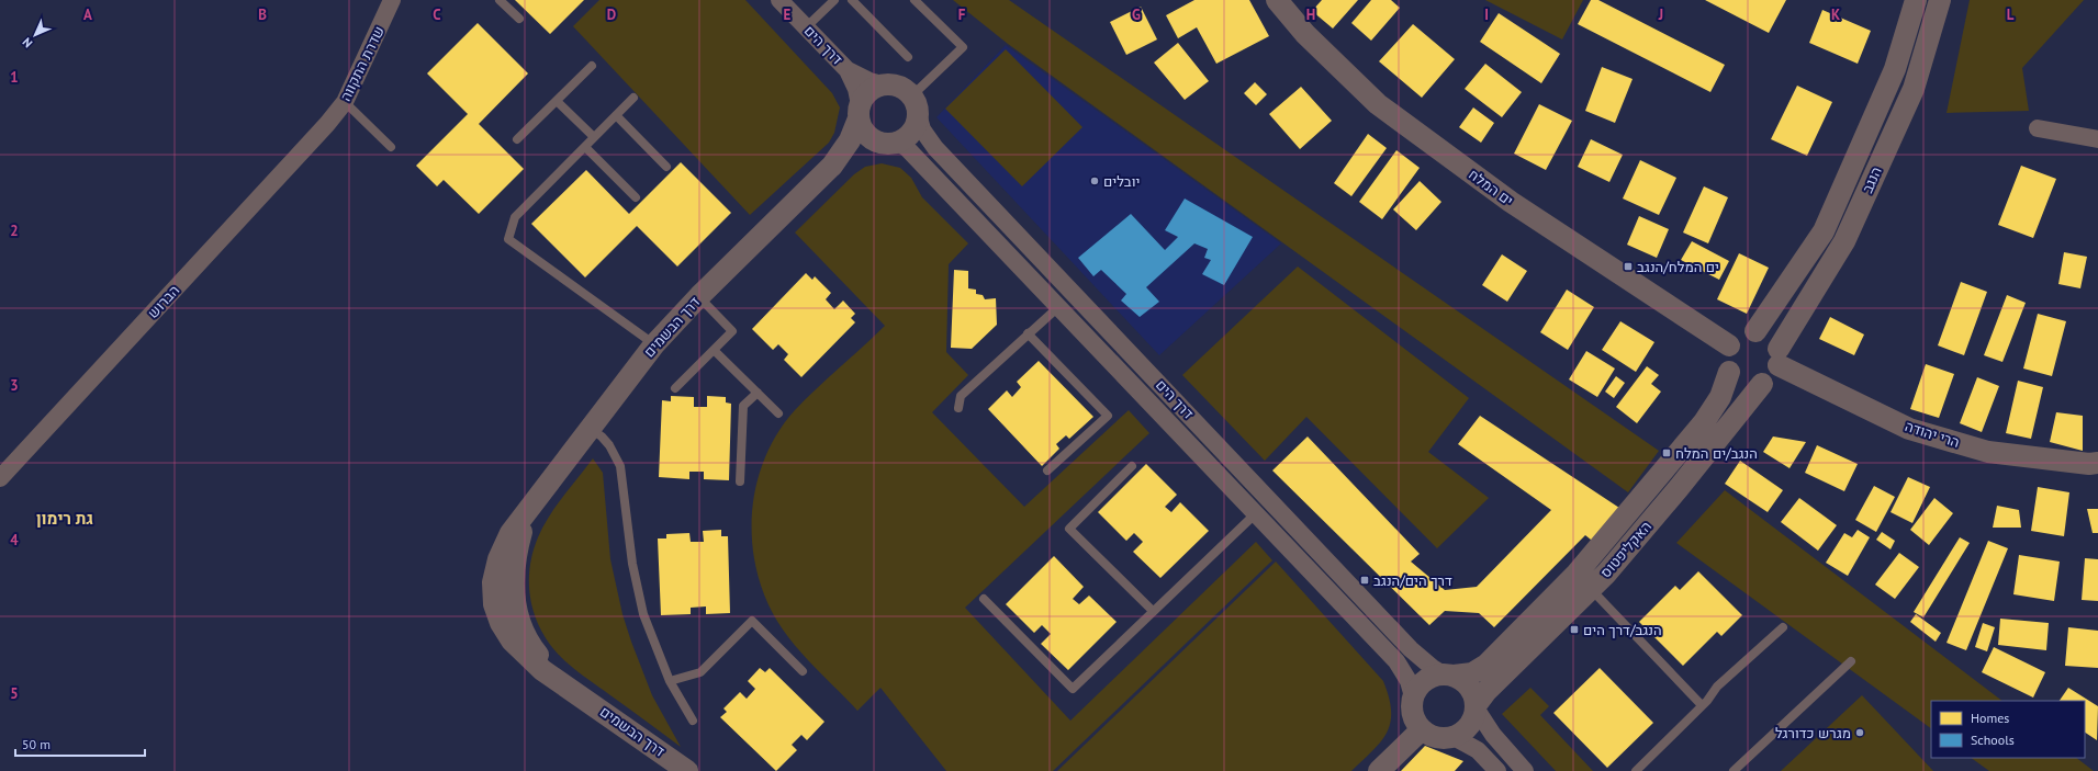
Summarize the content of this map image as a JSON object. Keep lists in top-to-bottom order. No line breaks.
{"streets":{"street":["דרך הים","שדרת התקווה","הנגב","ים המלח","הברוש","דרך הבשמים","הרי יהודה","האקליפטוס"]},"crossings":[["דרך הים","דרך הבשמים"],["דרך הים","האקליפטוס"],["שדרת התקווה","הברוש"],["הנגב","ים המלח"],["הנגב","הרי יהודה"],["הנגב","האקליפטוס"],["ים המלח","הרי יהודה"],["ים המלח","האקליפטוס"],["הרי יהודה","האקליפטוס"]],"districts":["גת רימון"],"places":{"other":["יובלים","מגרש כדורגל"],"transit":["ים המלח/הנגב","הנגב/ים המלח","דרך הים/הנגב","הנגב/דרך הים"]},"legend":["Homes","Schools"],"scale_bar":"50 m","north":"bottom left","grid":{"columns":["A","B","C","D","E","F","G","H","I","J","K","L"],"rows":["1","2","3","4","5"]}}
